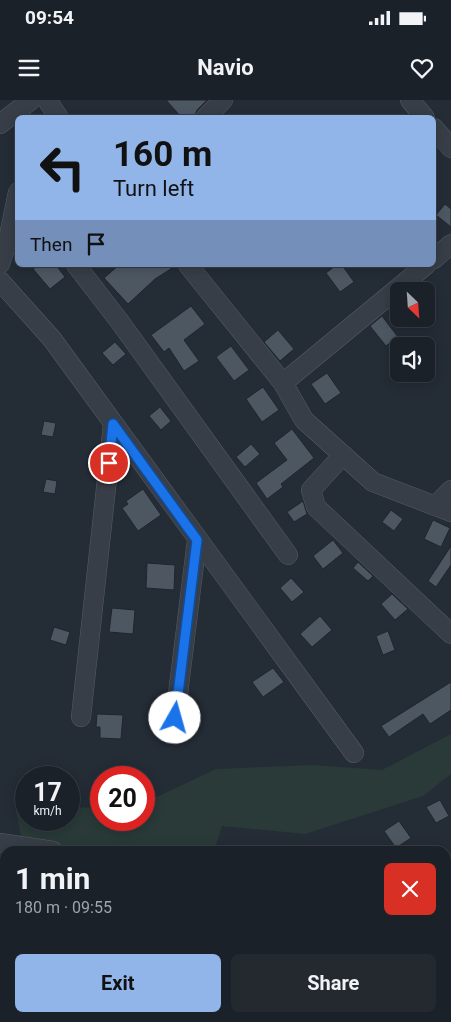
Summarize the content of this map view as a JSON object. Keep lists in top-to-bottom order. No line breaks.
{"north":"bottom right","page":{"status":"09:54","header":"Navio","turn":["160 m","Turn left"],"then":"Then","speed":"17 km/h","limit":"20","heading":["1 min","180 m · 09:55"],"buttons":["Exit","Share"]}}
